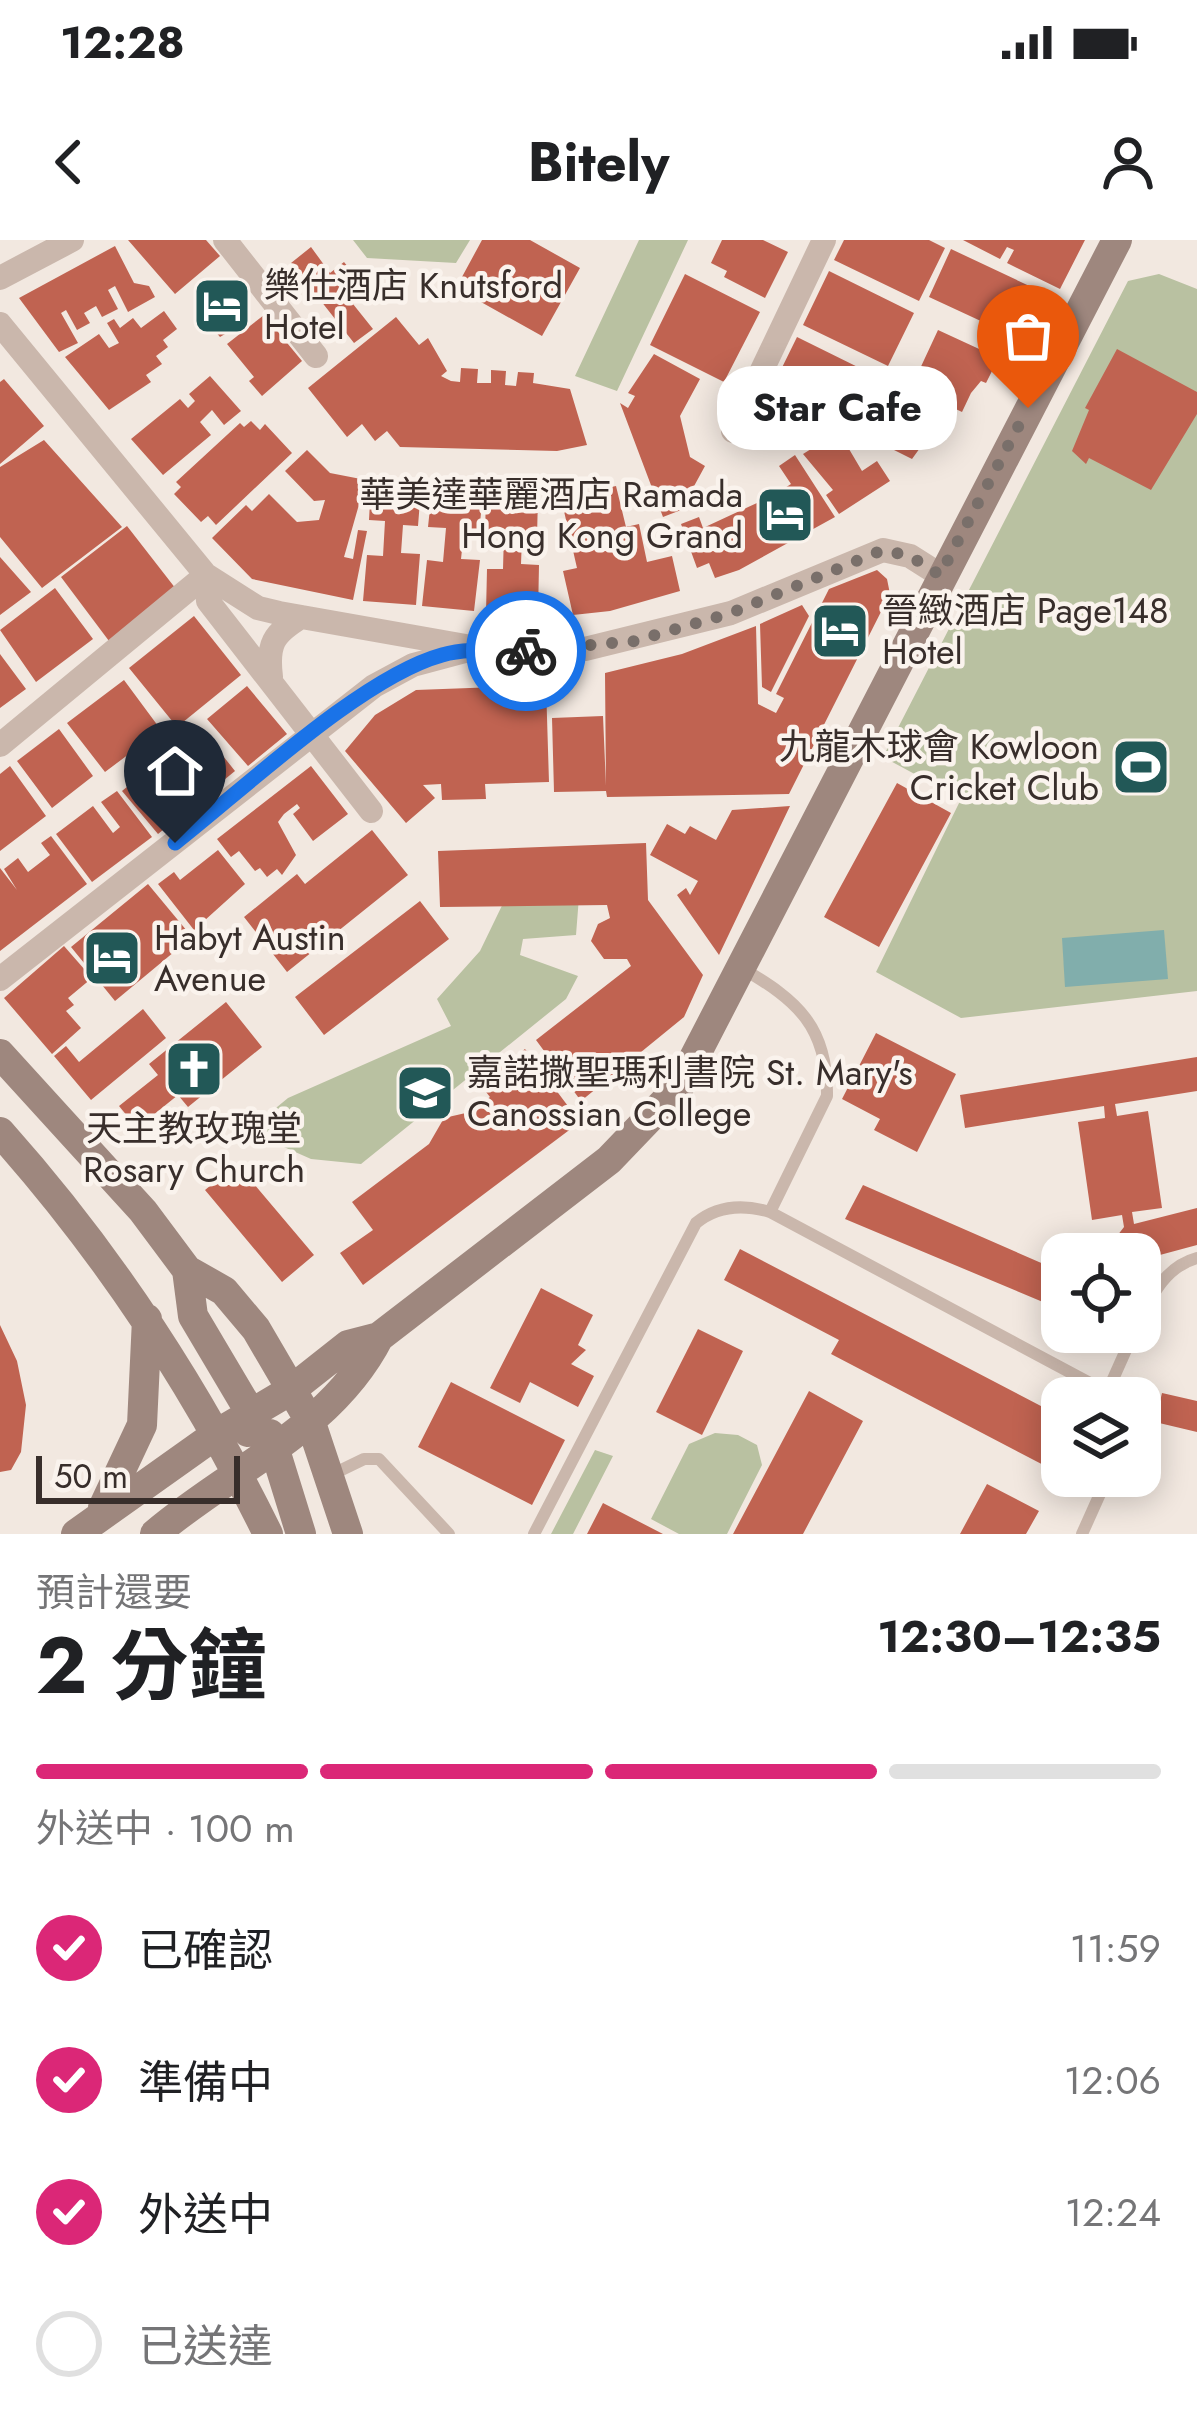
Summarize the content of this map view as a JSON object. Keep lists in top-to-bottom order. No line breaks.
{"places":{"hotel":["樂仕酒店 Knutsford Hotel","華美達華麗酒店 Ramada Hong Kong Grand","晉緻酒店 Page148 Hotel","Habyt Austin Avenue"],"other":["Star Cafe"],"sports":["九龍木球會 Kowloon Cricket Club"],"church":["天主教玫瑰堂 Rosary Church"],"school or university":["嘉諾撒聖瑪利書院 St. Mary's Canossian College"]},"scale_bar":"50 m","page":{"status":"12:28","header":"Bitely","bubble":"Star Cafe","scale":"50 m","heading":["2 分鐘","預計還要","12:30–12:35"],"bar":"外送中 · 100 m","list":[["已確認","11:59"],["準備中","12:06"],["外送中","12:24"],"已送達"]}}
